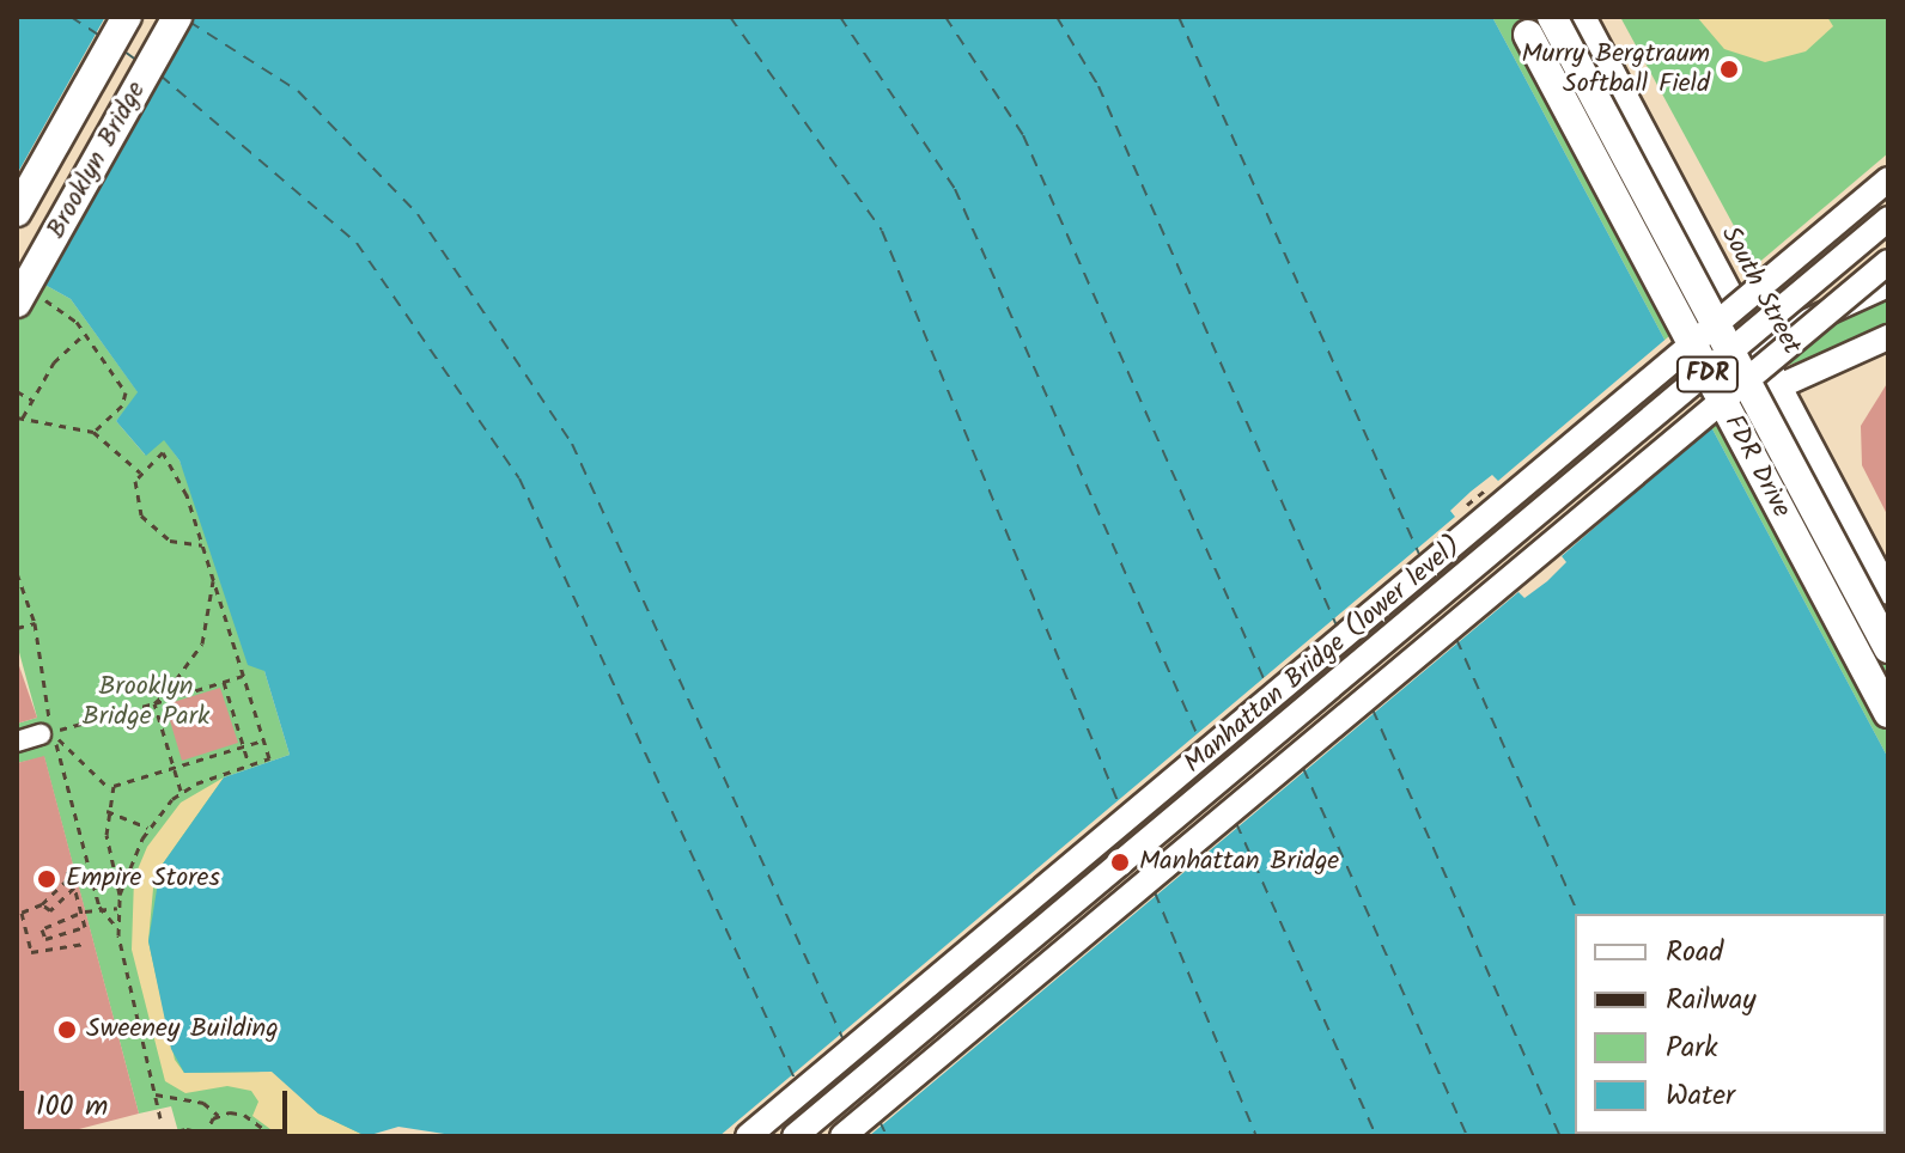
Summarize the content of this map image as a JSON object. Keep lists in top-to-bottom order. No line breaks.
{"streets":{"highway":["Brooklyn Bridge","FDR","FDR Drive"],"main road":["South Street","Manhattan Bridge (lower level)"]},"parks":["Brooklyn Bridge Park"],"places":["Murry Bergtraum Softball Field","Manhattan Bridge","Empire Stores","Sweeney Building"],"legend":["Road","Railway","Park","Water"],"scale_bar":"100 m"}
